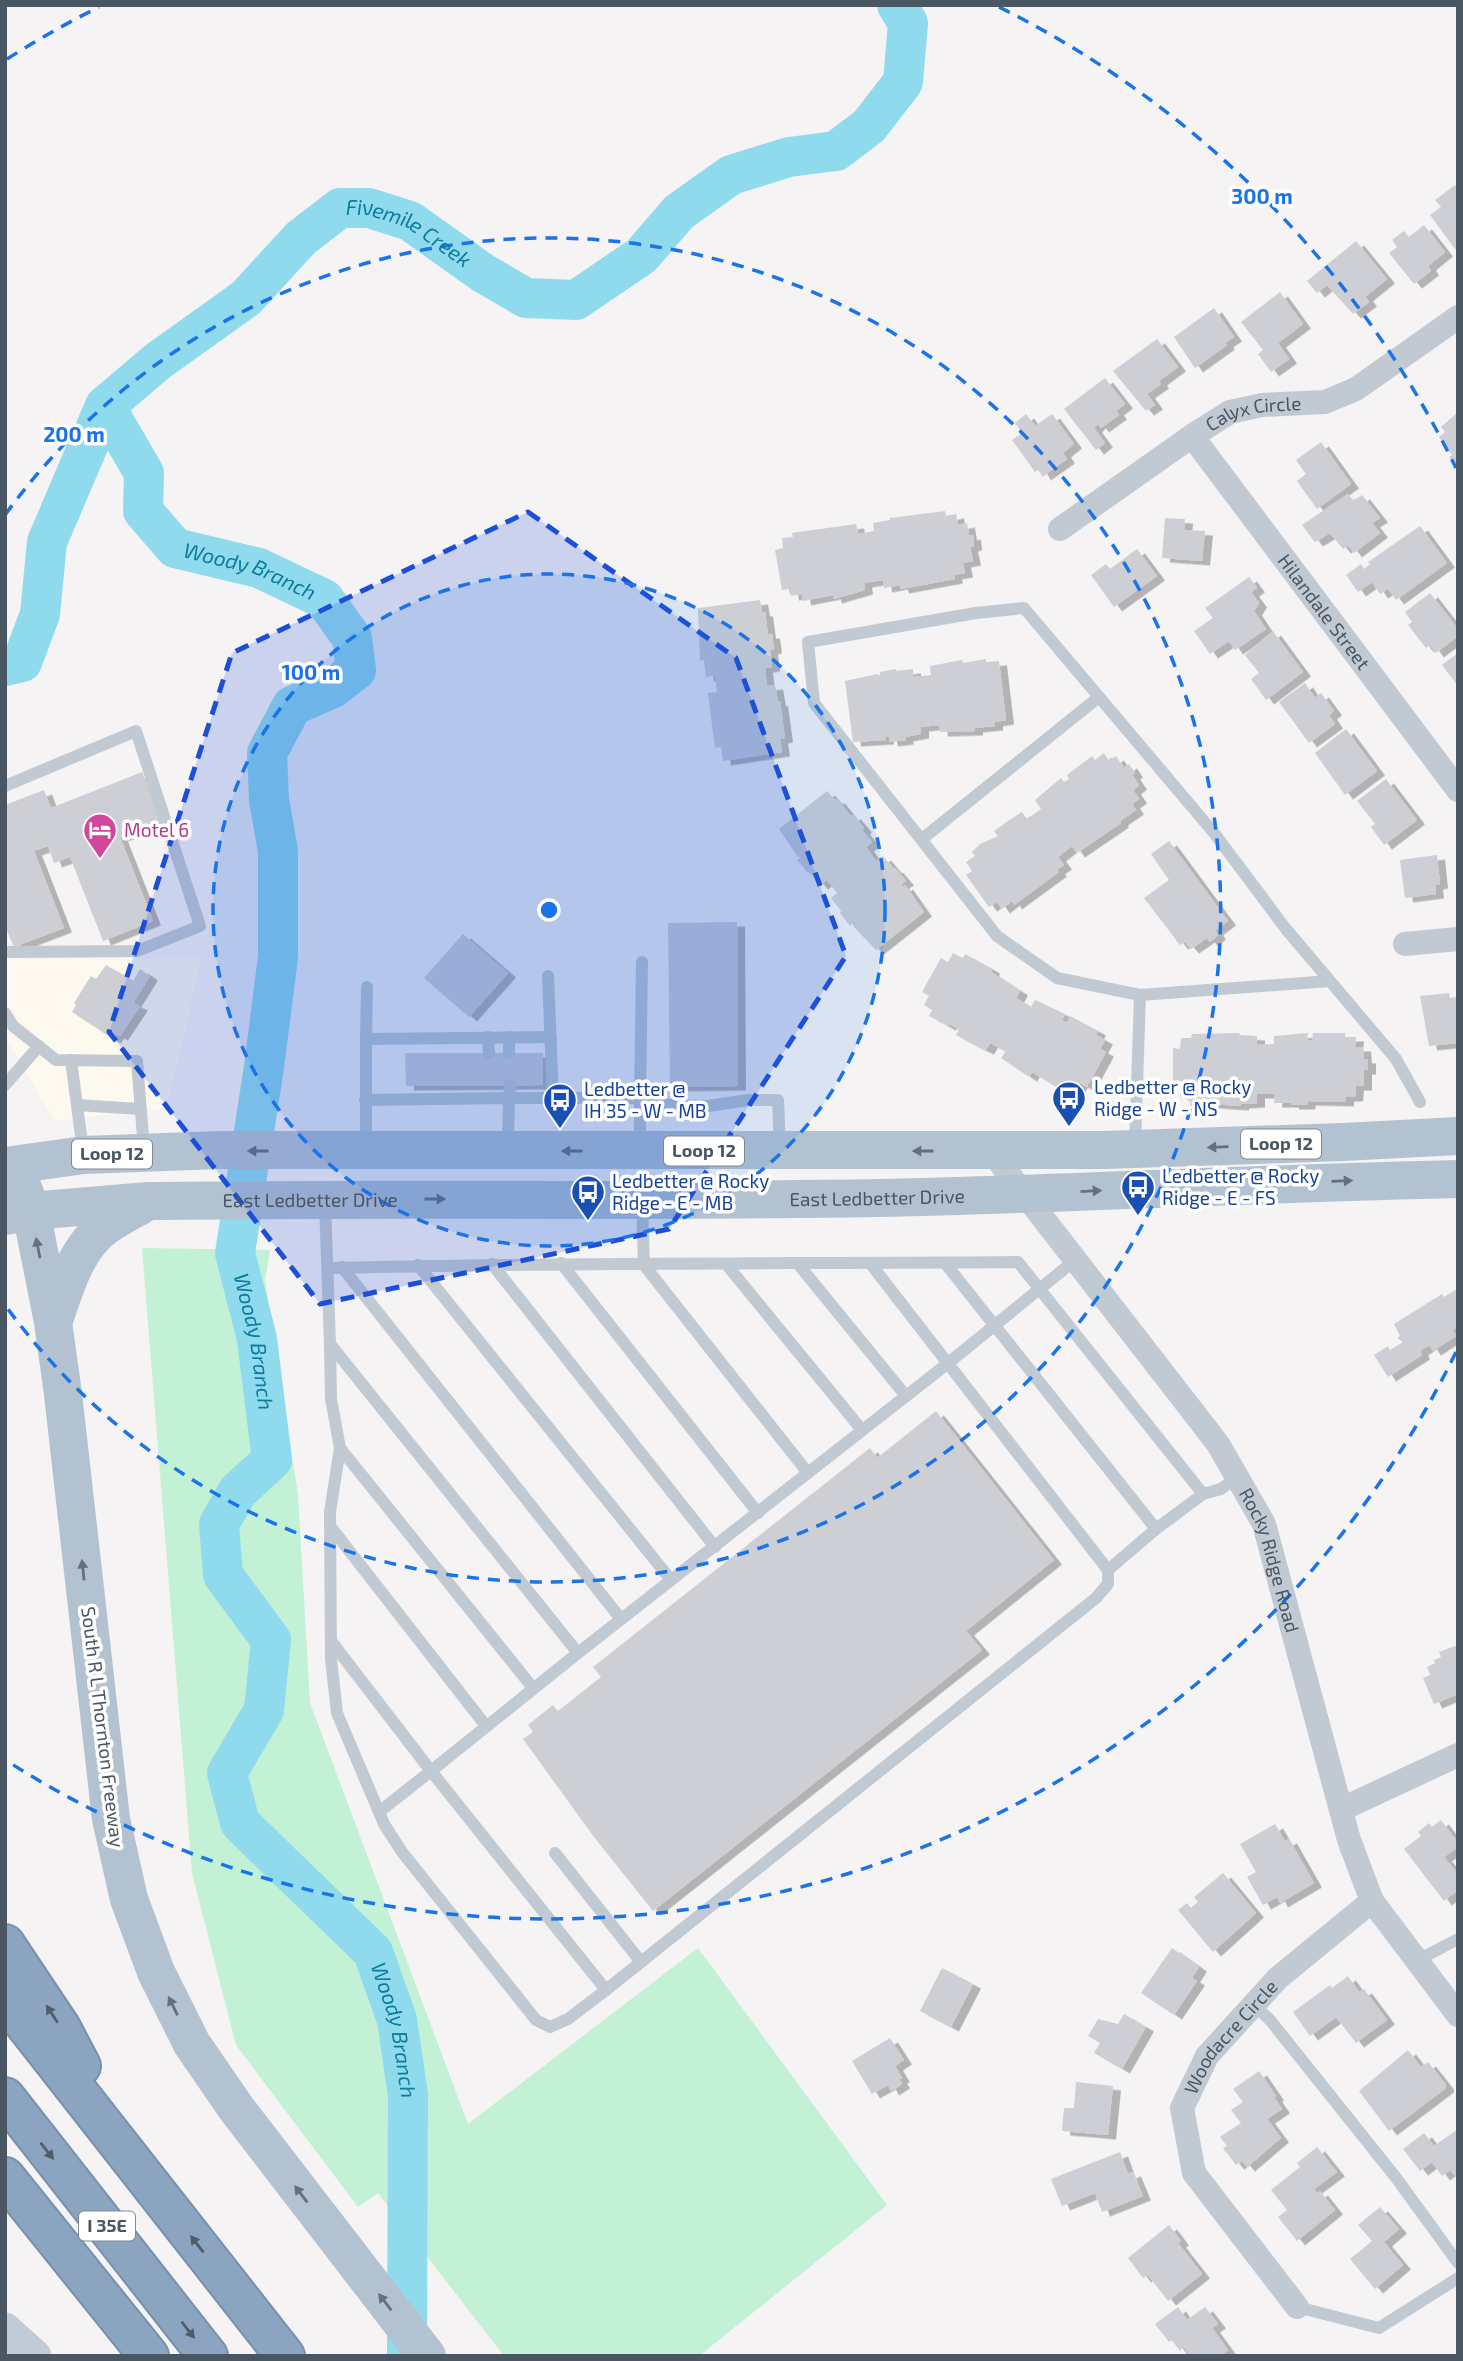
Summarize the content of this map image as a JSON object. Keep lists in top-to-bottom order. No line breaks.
{"streets":{"highway":["I 35E"],"main road":["Loop 12","East Ledbetter Drive","South R L Thornton Freeway"],"street":["Calyx Circle","Hilandale Street","Rocky Ridge Road","Woodacre Circle"]},"crossings":[["Calyx Circle","Hilandale Street"],["Loop 12","Rocky Ridge Road"],["Loop 12","South R L Thornton Freeway"],["East Ledbetter Drive","Rocky Ridge Road"],["East Ledbetter Drive","South R L Thornton Freeway"],["Rocky Ridge Road","Woodacre Circle"]],"one_way":["South R L Thornton Freeway"],"water":["Fivemile Creek","Woody Branch"],"places":{"hotel":["Motel 6"],"bus stop":["Ledbetter @ Rocky Ridge - W - NS","Ledbetter @ IH 35 - W - MB","Ledbetter @ Rocky Ridge - E - FS","Ledbetter @ Rocky Ridge - E - MB"]},"rings":["300 m","200 m","100 m"]}
